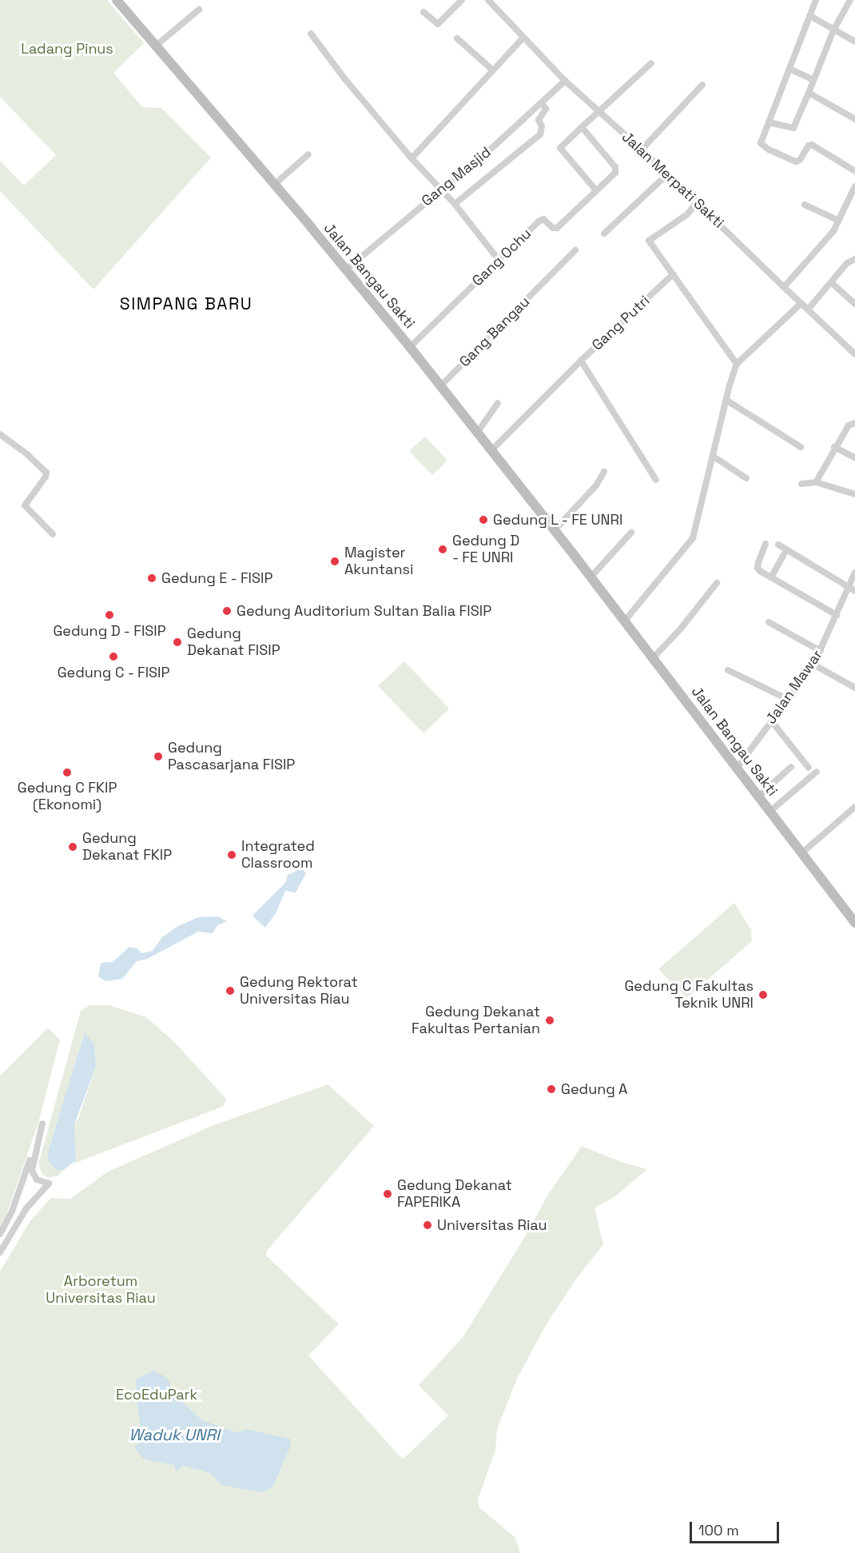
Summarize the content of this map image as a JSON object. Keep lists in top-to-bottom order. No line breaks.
{"streets":{"street":["Gang Masjid","Jalan Merpati Sakti","Gang Ochu","Jalan Bangau Sakti","Gang Putri","Gang Bangau","Jalan Mawar"]},"crossings":[["Gang Masjid","Jalan Merpati Sakti"],["Gang Masjid","Jalan Bangau Sakti"],["Gang Ochu","Jalan Bangau Sakti"],["Jalan Bangau Sakti","Gang Putri"],["Jalan Bangau Sakti","Gang Bangau"],["Jalan Bangau Sakti","Jalan Mawar"]],"districts":["SIMPANG BARU"],"water":["Waduk UNRI"],"parks":["Ladang Pinus","Arboretum Universitas Riau","EcoEduPark"],"places":["Gedung L - FE UNRI","Gedung D - FE UNRI","Magister Akuntansi","Gedung E - FISIP","Gedung Auditorium Sultan Balia FISIP","Gedung D - FISIP","Gedung Dekanat FISIP","Gedung C - FISIP","Gedung Pascasarjana FISIP","Gedung C FKIP (Ekonomi)","Gedung Dekanat FKIP","Integrated Classroom","Gedung Rektorat Universitas Riau","Gedung C Fakultas Teknik UNRI","Gedung Dekanat Fakultas Pertanian","Gedung A","Gedung Dekanat FAPERIKA","Universitas Riau"],"scale_bar":"100 m"}
